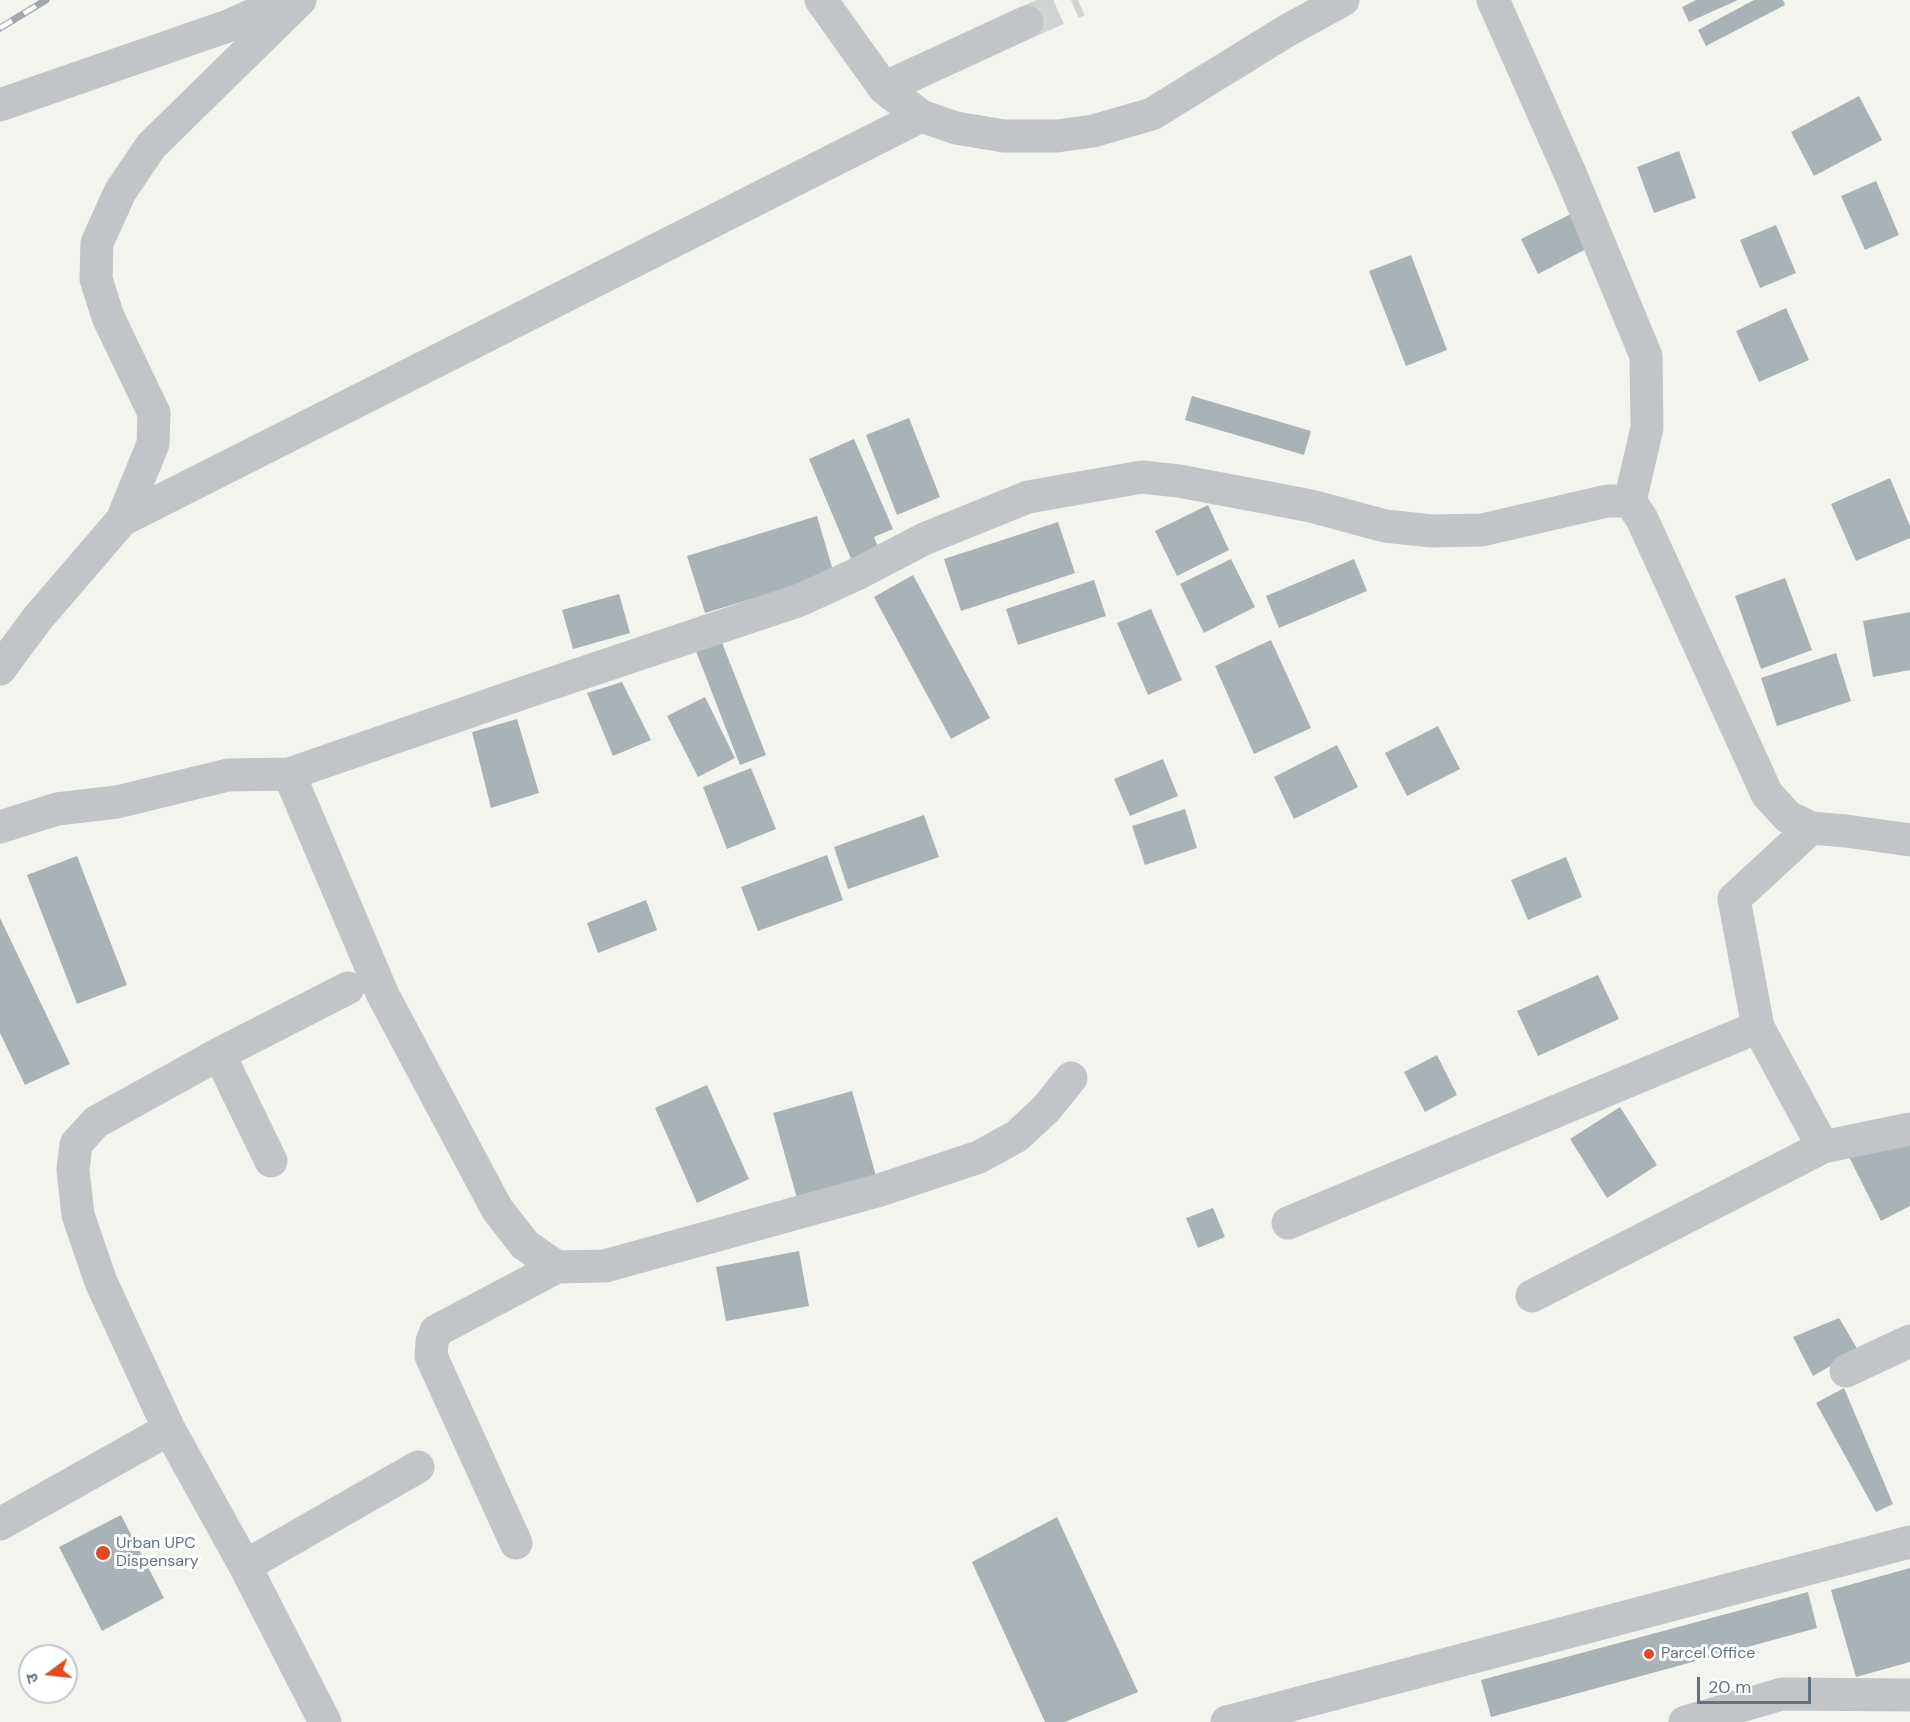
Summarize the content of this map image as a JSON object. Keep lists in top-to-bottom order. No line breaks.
{"places":["Urban UPC Dispensary","Parcel Office"],"scale_bar":"20 m","north":"left"}
